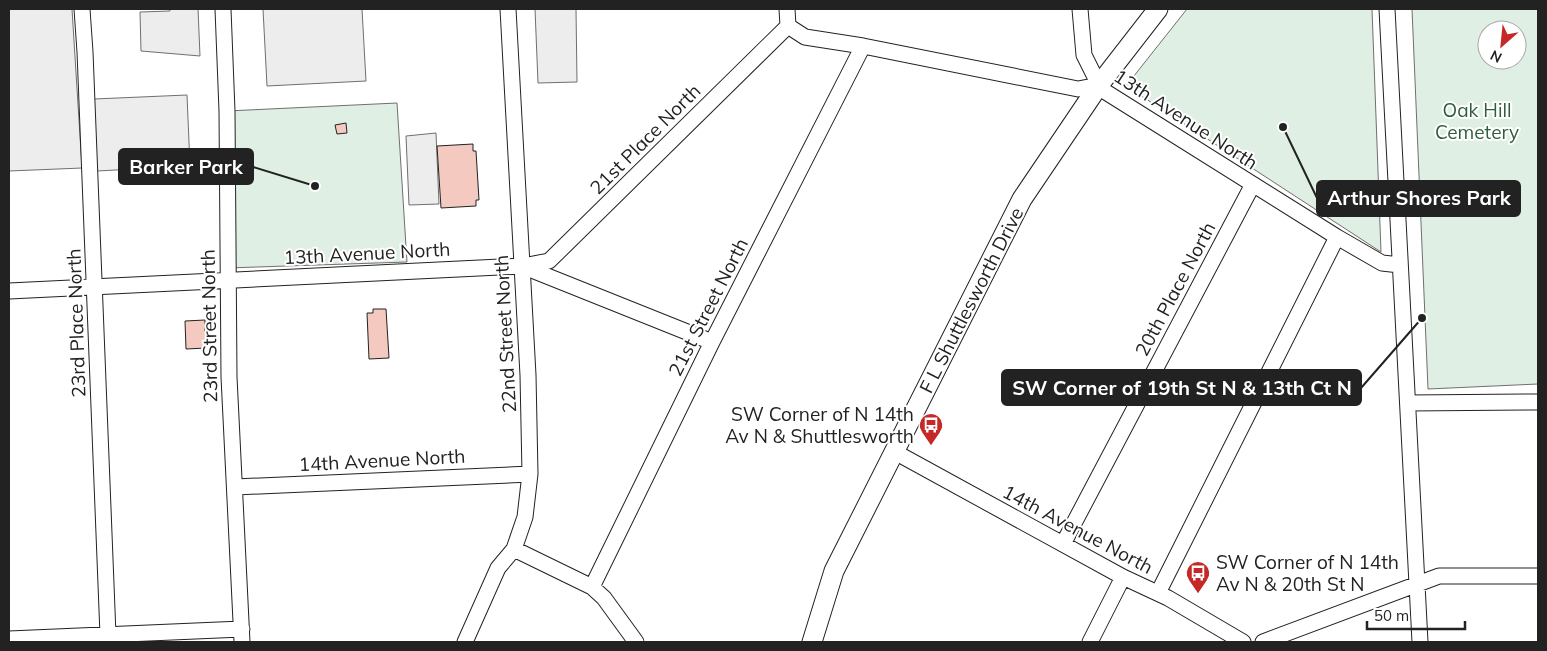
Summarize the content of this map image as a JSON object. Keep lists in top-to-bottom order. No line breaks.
{"streets":{"main road":["F L Shuttlesworth Drive"],"street":["13th Avenue North","21st Place North","20th Place North","21st Street North","23rd Place North","23rd Street North","22nd Street North","14th Avenue North"]},"crossings":[["13th Avenue North","21st Place North"],["13th Avenue North","20th Place North"],["13th Avenue North","F L Shuttlesworth Drive"],["13th Avenue North","21st Street North"],["13th Avenue North","23rd Place North"],["13th Avenue North","23rd Street North"],["13th Avenue North","22nd Street North"],["21st Place North","22nd Street North"],["20th Place North","14th Avenue North"],["F L Shuttlesworth Drive","14th Avenue North"],["23rd Street North","14th Avenue North"],["22nd Street North","14th Avenue North"]],"parks":["Oak Hill Cemetery"],"places":{"other":["Arthur Shores Park","Barker Park","SW Corner of 19th St N & 13th Ct N"],"bus stop":["SW Corner of N 14th Av N & Shuttlesworth","SW Corner of N 14th Av N & 20th St N"]},"scale_bar":"50 m","north":"bottom left"}
